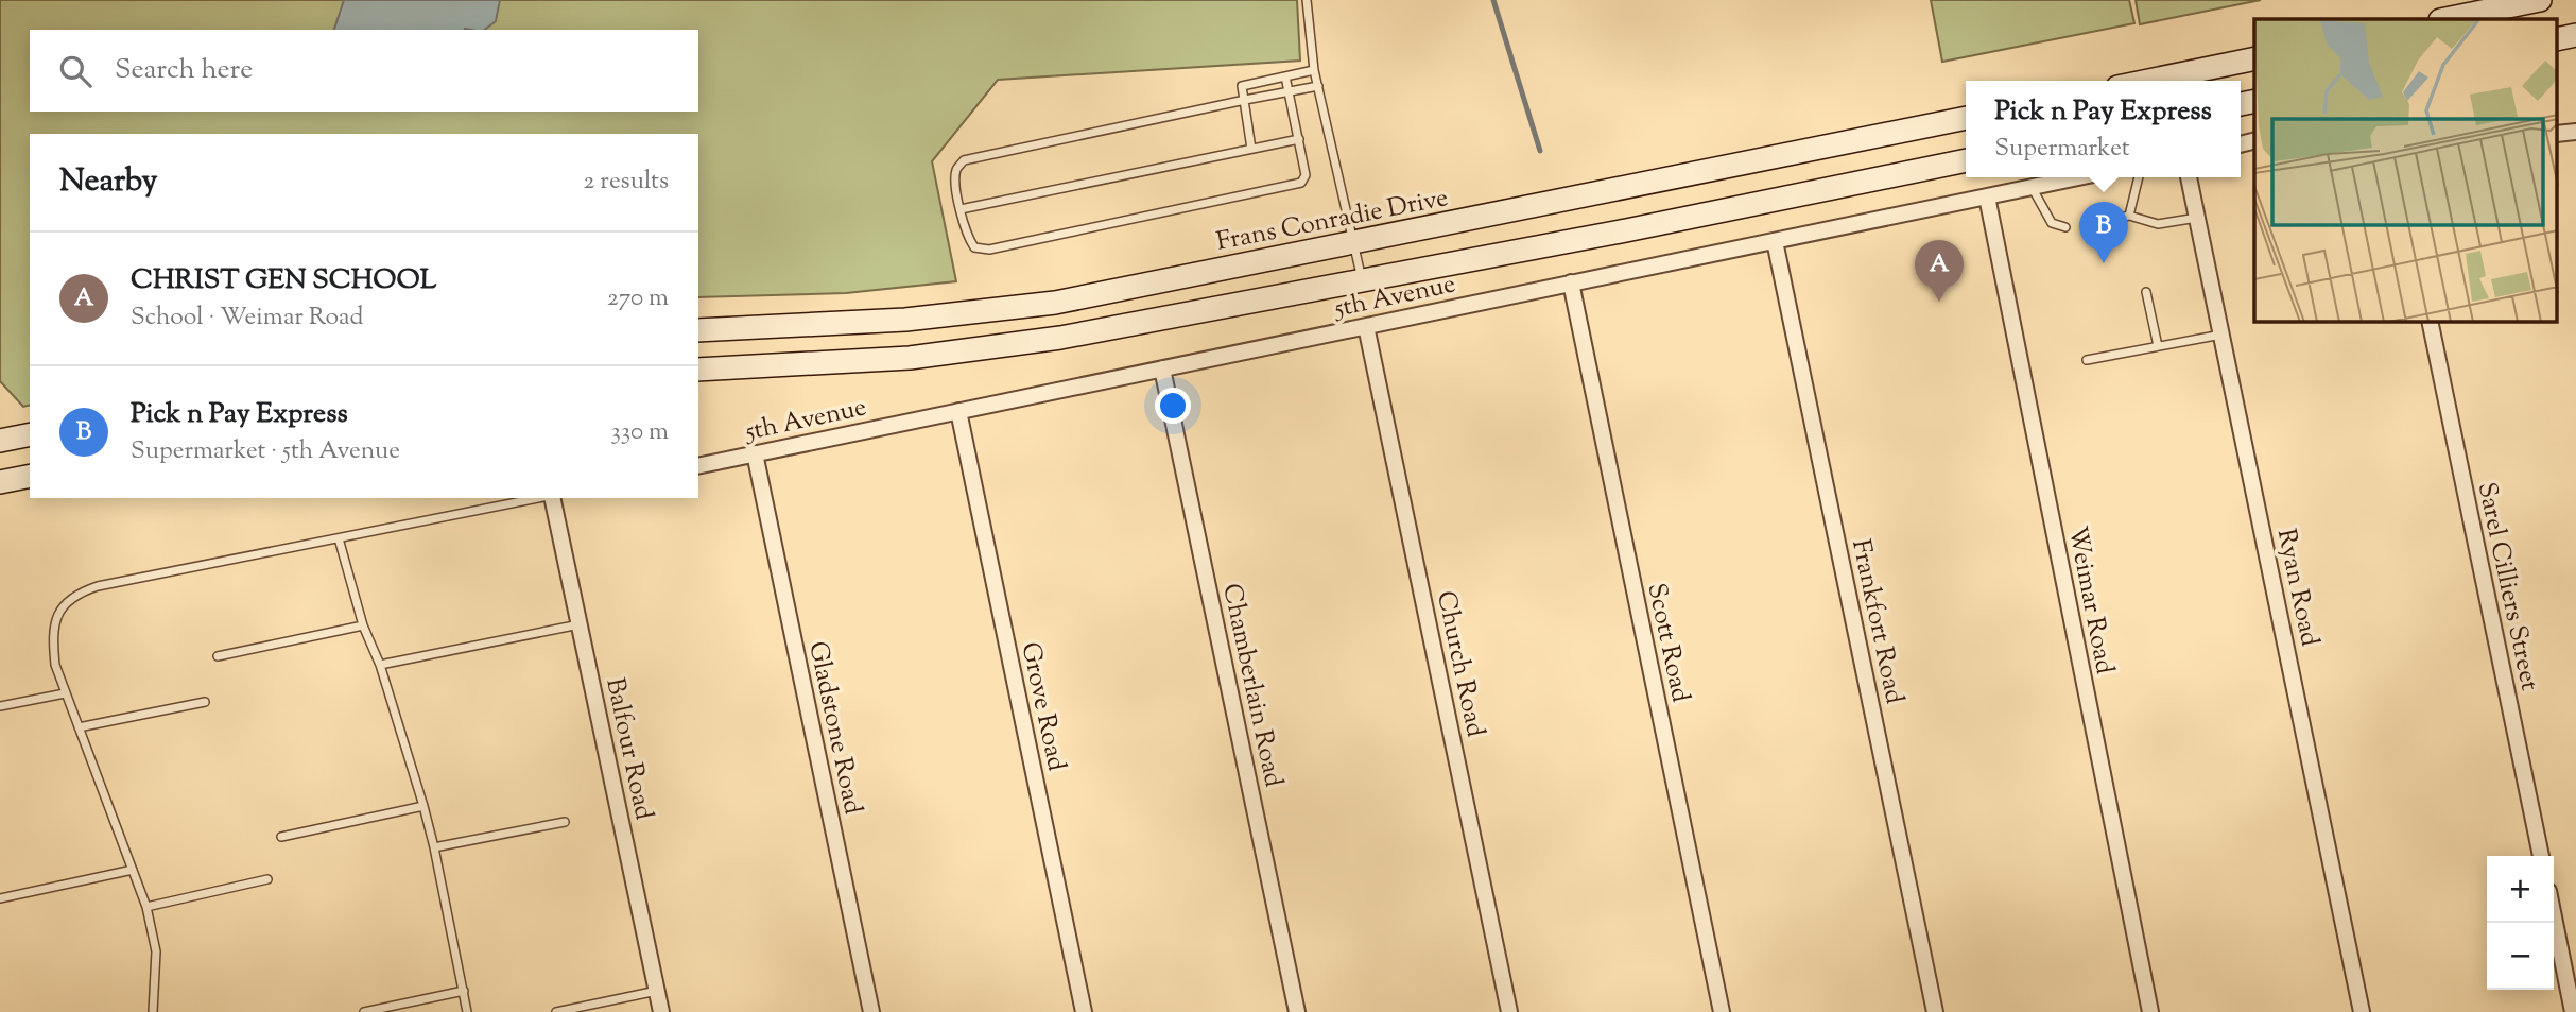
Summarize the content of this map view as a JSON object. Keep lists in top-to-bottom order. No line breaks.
{"streets":{"main road":["Frans Conradie Drive"],"street":["5th Avenue","Sarel Cilliers Street","Ryan Road","Weimar Road","Frankfort Road","Scott Road","Church Road","Chamberlain Road","Grove Road","Gladstone Road","Balfour Road"]},"crossings":[["5th Avenue","Weimar Road"],["5th Avenue","Frankfort Road"],["5th Avenue","Scott Road"],["5th Avenue","Church Road"],["5th Avenue","Chamberlain Road"],["5th Avenue","Grove Road"],["5th Avenue","Gladstone Road"]],"page":{"search":"Search here","popup":["Pick n Pay Express","Supermarket"],"heading":["Nearby","2 results"],"pins":["B","A"],"list":[{"mark":"A","name":"CHRIST GEN SCHOOL","note":"School · Weimar Road","value":"270 m"},{"mark":"B","name":"Pick n Pay Express","note":"Supermarket · 5th Avenue","value":"330 m"}],"map_buttons":["+","−"]}}
